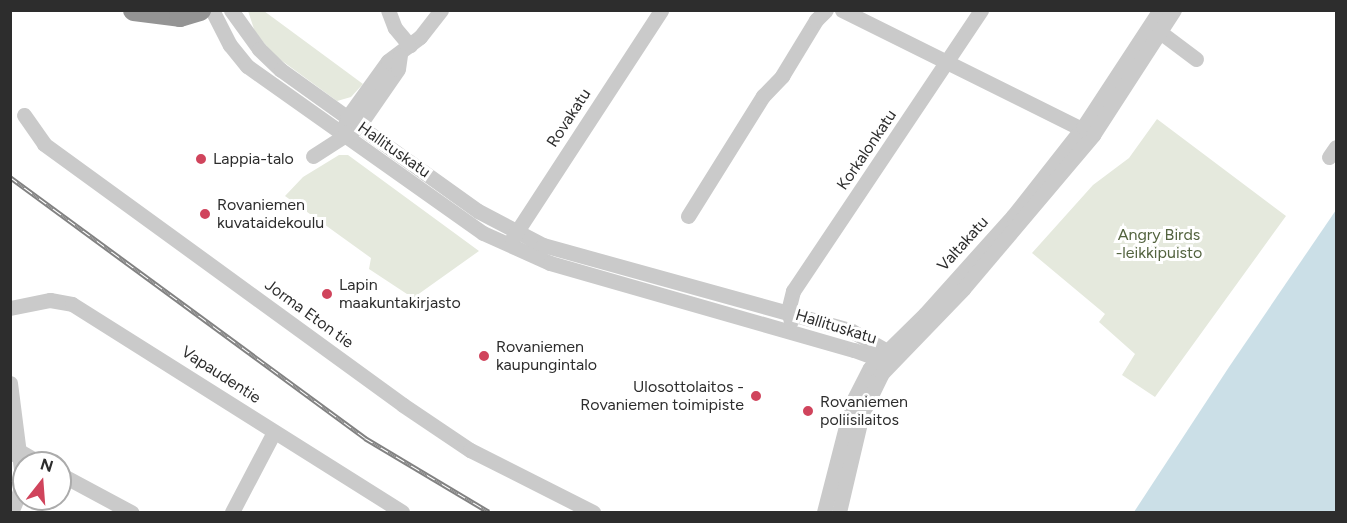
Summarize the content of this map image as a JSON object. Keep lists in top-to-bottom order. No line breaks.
{"streets":{"street":["Rovakatu","Hallituskatu","Korkalonkatu","Valtakatu","Jorma Eton tie","Vapaudentie"]},"crossings":[["Rovakatu","Hallituskatu"],["Hallituskatu","Korkalonkatu"],["Hallituskatu","Valtakatu"]],"parks":["Angry Birds -leikkipuisto"],"places":["Lappia-talo","Rovaniemen kuvataidekoulu","Lapin maakuntakirjasto","Rovaniemen kaupungintalo","Ulosottolaitos - Rovaniemen toimipiste","Rovaniemen poliisilaitos"],"north":"top"}
